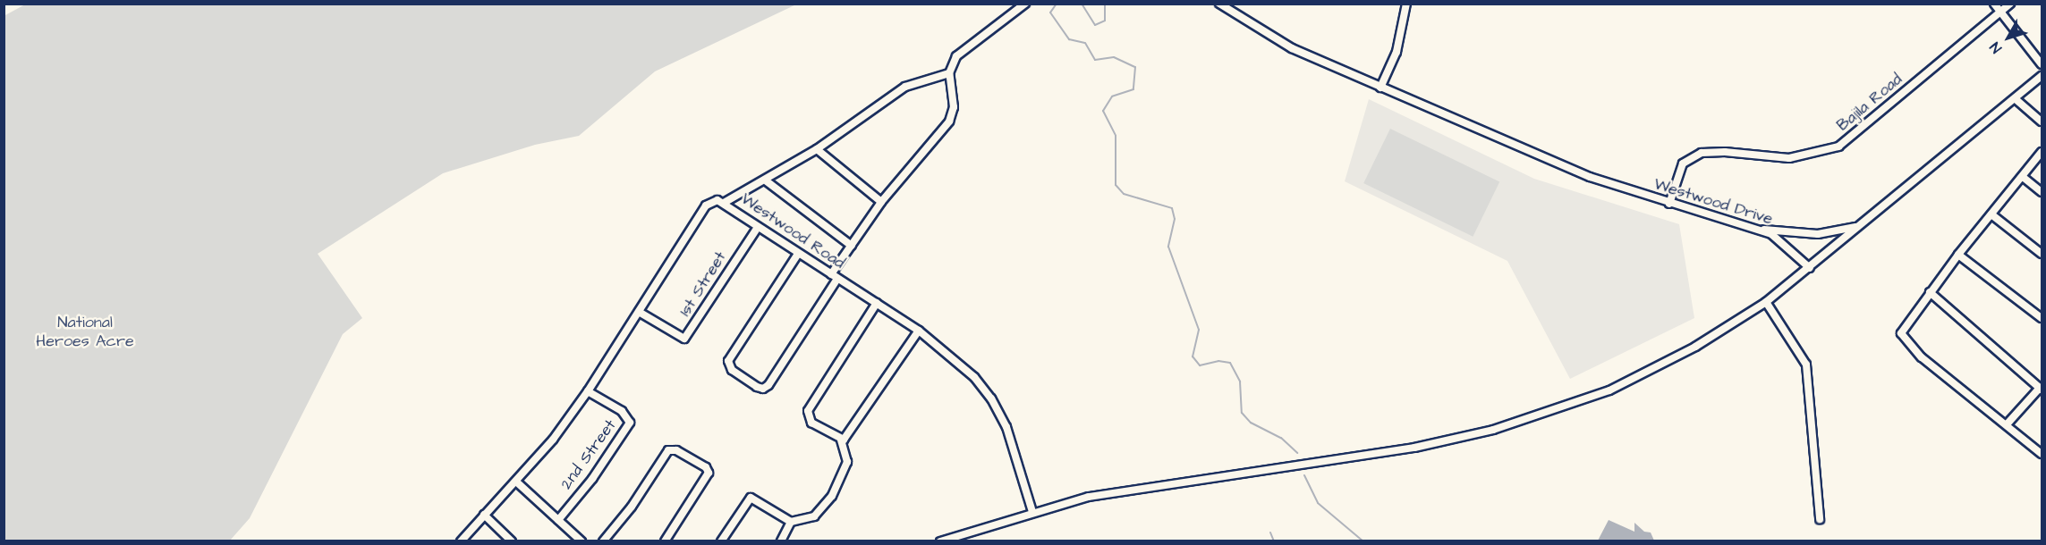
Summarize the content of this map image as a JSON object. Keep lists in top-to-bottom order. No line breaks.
{"streets":{"street":["Bajila Road","Westwood Drive","Westwood Road","1st Street","2nd Street"]},"crossings":[["Bajila Road","Westwood Drive"],["Westwood Road","1st Street"],["Westwood Road","2nd Street"]],"parks":["National Heroes Acre"],"north":"bottom left"}
